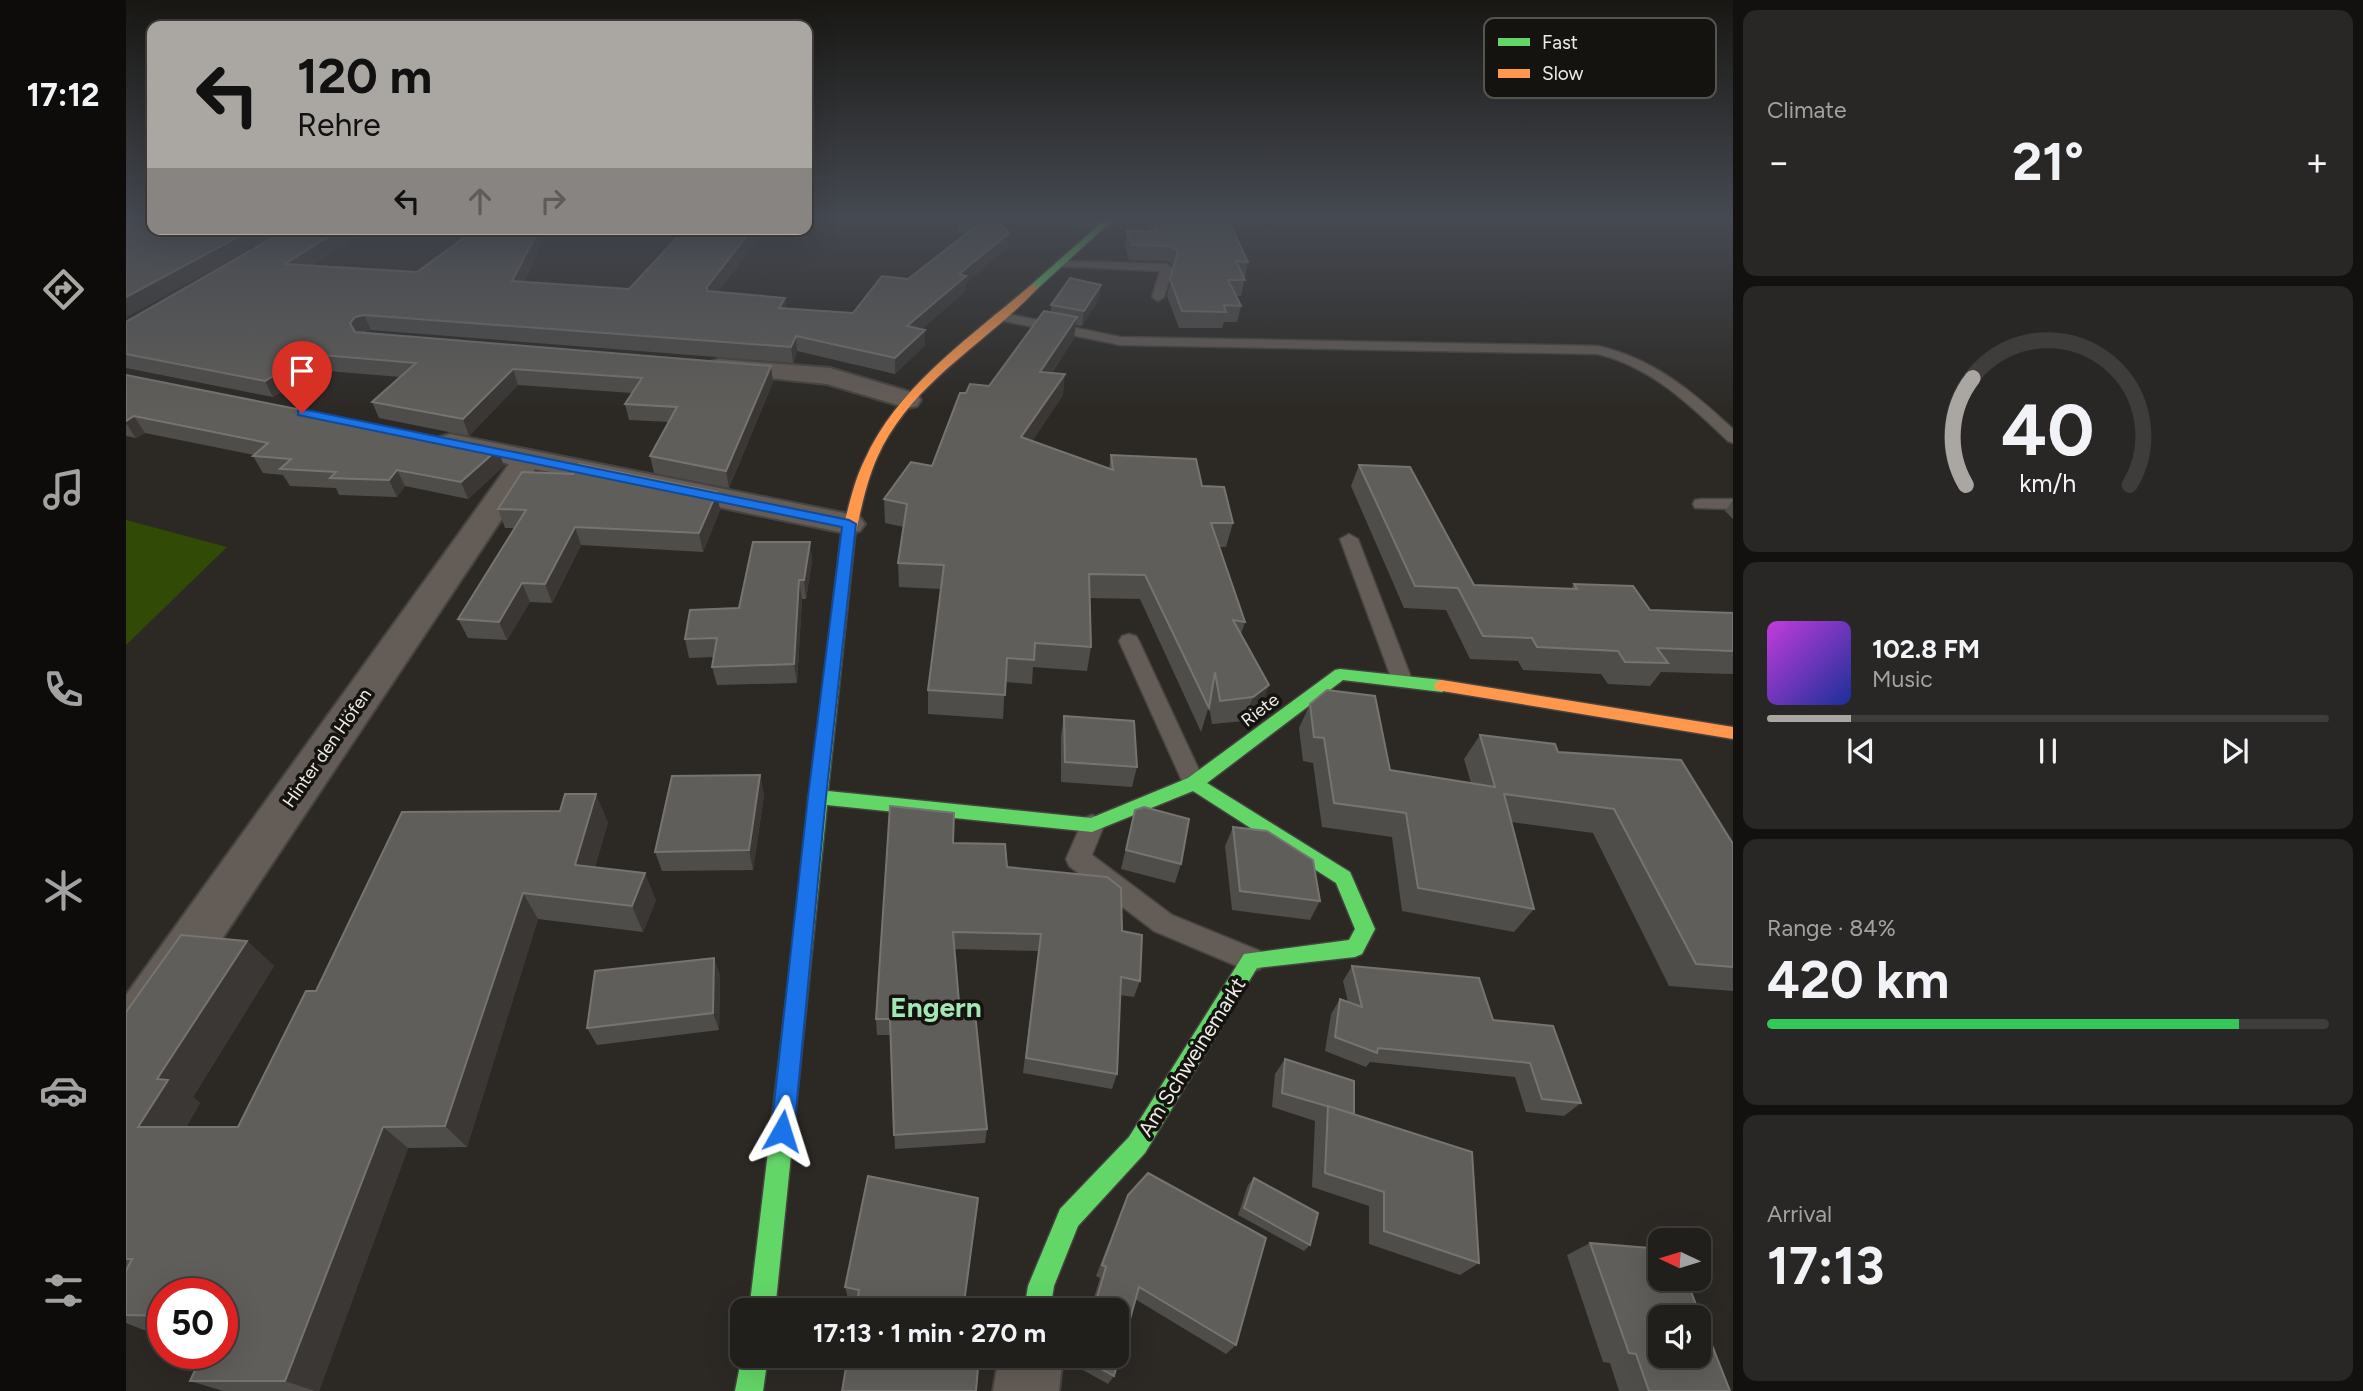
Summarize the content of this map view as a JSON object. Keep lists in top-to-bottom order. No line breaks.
{"streets":{"main road":["Riete","Am Schweinemarkt"],"street":["Hinter den Höfen"]},"crossings":[["Riete","Am Schweinemarkt"]],"districts":["Engern"],"legend":["Fast","Slow"],"north":"left","page":{"tabs":"17:12","tile":["Climate",["Range · 84%","420 km"],["Arrival","17:13"]],"turn":["120 m","Rehre"],"heat":["−","21°","+"],"song":["102.8 FM","Music"],"limit":"50","trip":"17:13 · 1 min · 270 m","gauge":["40","km/h"]}}
